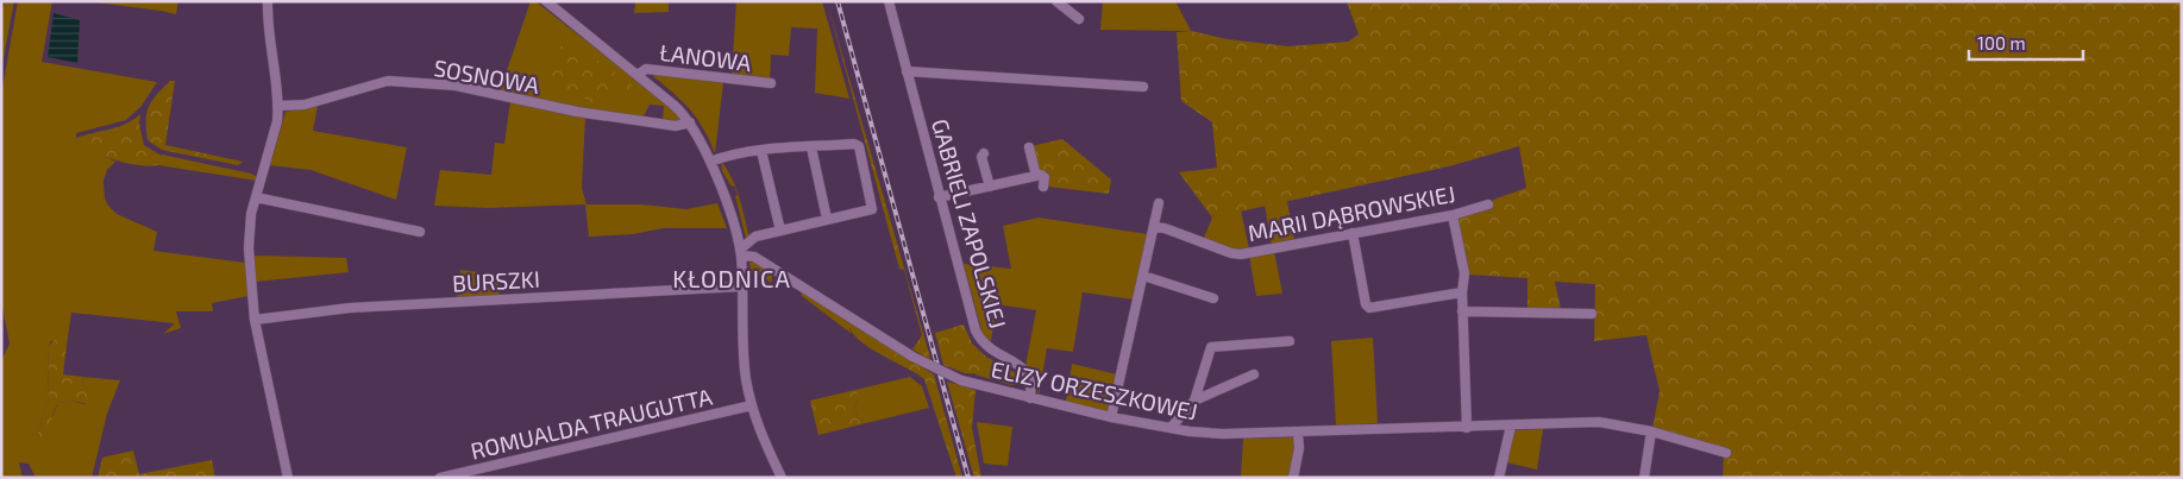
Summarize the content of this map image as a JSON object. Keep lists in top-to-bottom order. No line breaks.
{"streets":{"street":["ŁANOWA","SOSNOWA","MARII DĄBROWSKIEJ","GABRIELI ZAPOLSKIEJ","BURSZKI","ELIZY ORZESZKOWEJ","ROMUALDA TRAUGUTTA"]},"crossings":[["GABRIELI ZAPOLSKIEJ","ELIZY ORZESZKOWEJ"]],"districts":["KŁODNICA"],"scale_bar":"100 m"}
